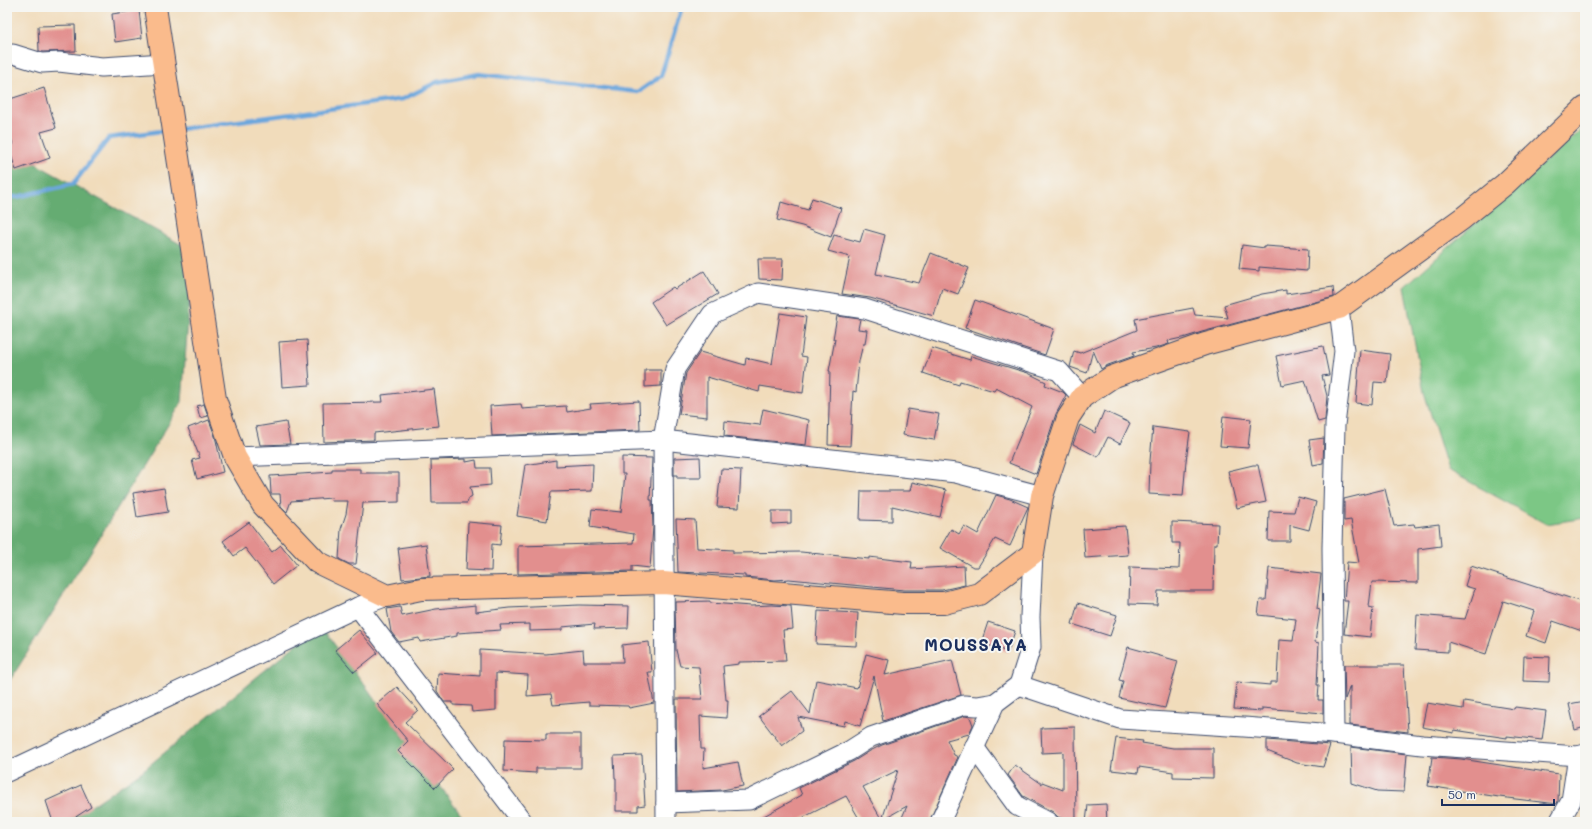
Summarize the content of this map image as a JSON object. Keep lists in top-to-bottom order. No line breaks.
{"districts":["MOUSSAYA"],"scale_bar":"50 m"}
